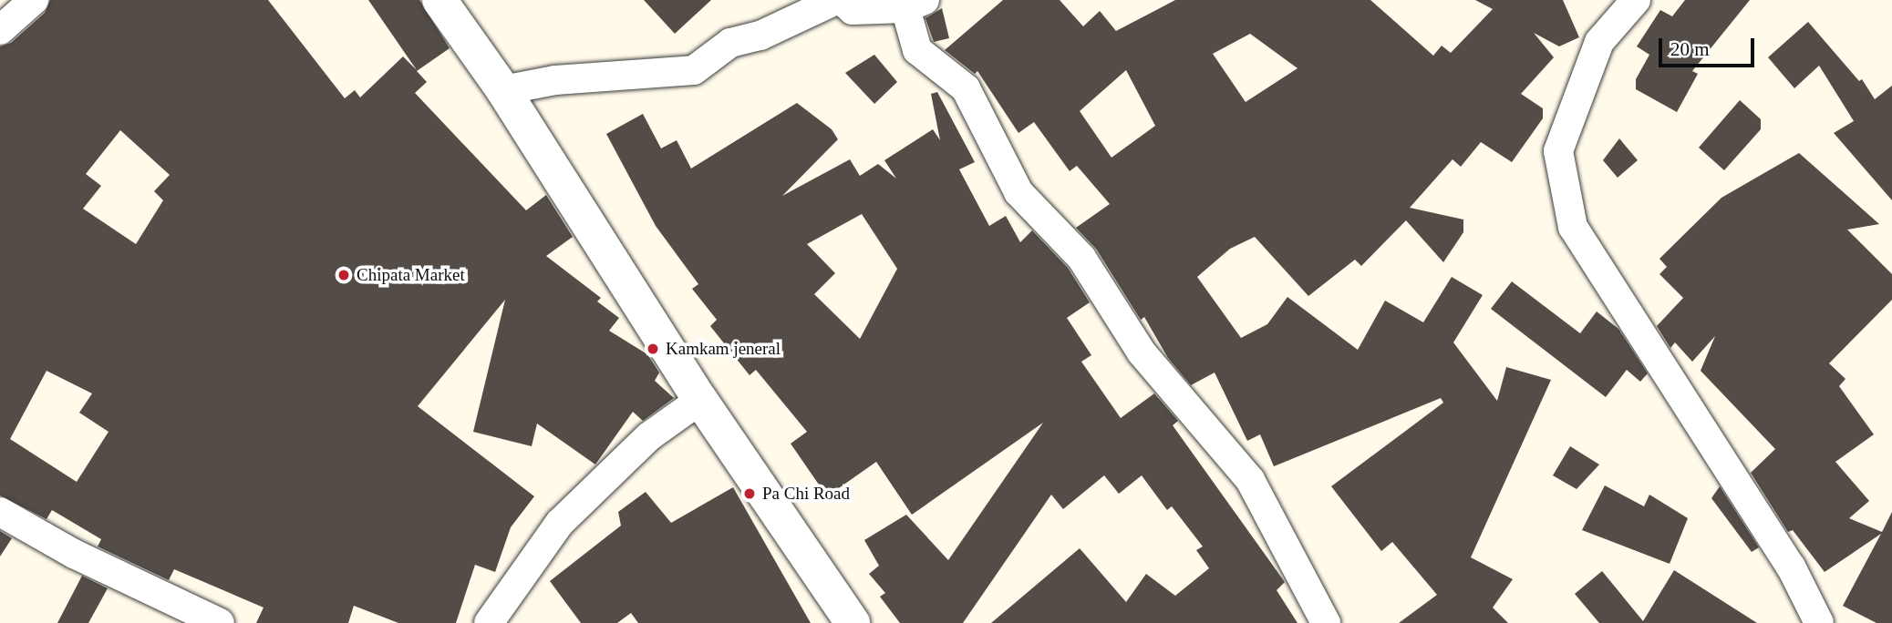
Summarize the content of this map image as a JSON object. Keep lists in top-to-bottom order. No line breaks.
{"places":["Chipata Market","Kamkam jeneral","Pa Chi Road"],"scale_bar":"20 m"}
